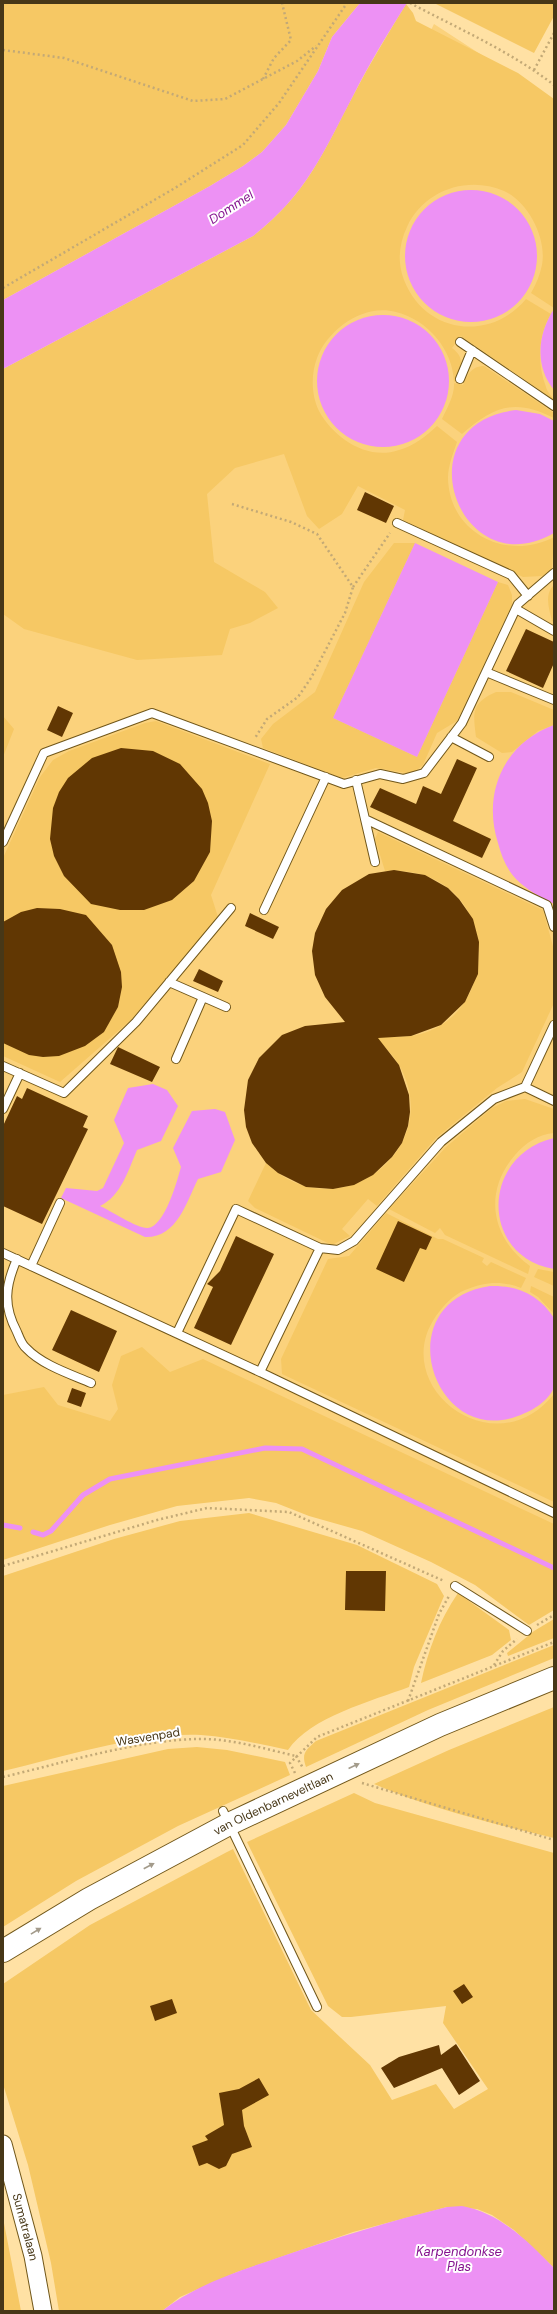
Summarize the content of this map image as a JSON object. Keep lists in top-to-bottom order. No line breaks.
{"streets":{"main road":["van Oldenbarneveltlaan"],"street":["Sumatralaan"],"path":["Wasvenpad"]},"water":["Dommel","Karpendonkse Plas"]}
